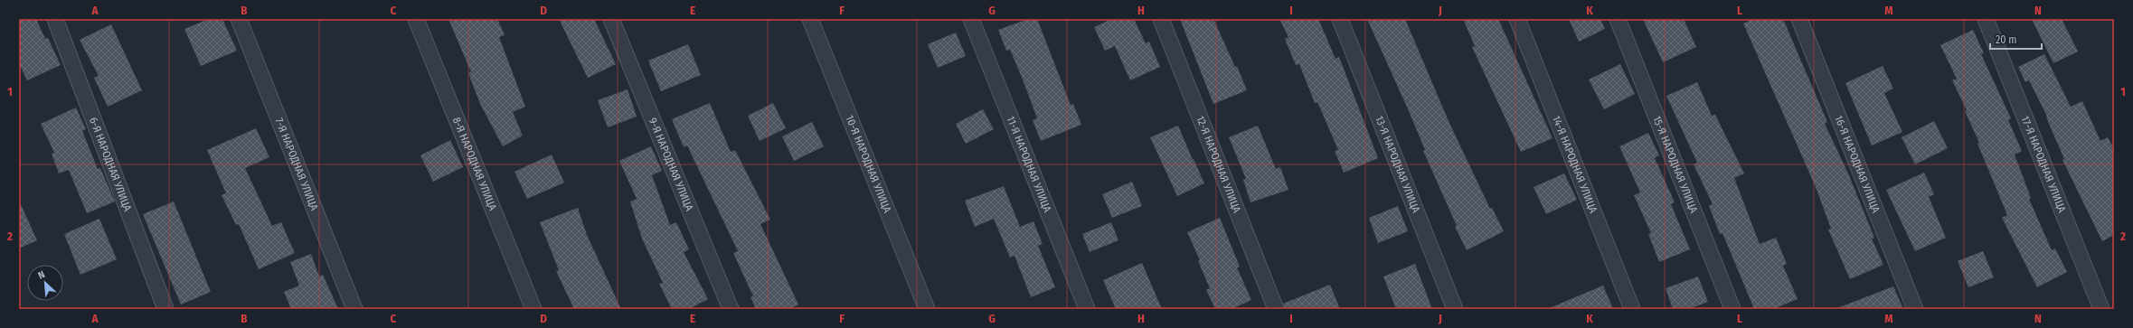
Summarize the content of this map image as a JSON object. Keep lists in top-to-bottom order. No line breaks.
{"streets":{"street":["7-Я НАРОДНАЯ УЛИЦА","6-Я НАРОДНАЯ УЛИЦА","8-Я НАРОДНАЯ УЛИЦА","9-Я НАРОДНАЯ УЛИЦА","10-Я НАРОДНАЯ УЛИЦА","11-Я НАРОДНАЯ УЛИЦА","12-Я НАРОДНАЯ УЛИЦА","13-Я НАРОДНАЯ УЛИЦА","14-Я НАРОДНАЯ УЛИЦА","15-Я НАРОДНАЯ УЛИЦА","16-Я НАРОДНАЯ УЛИЦА","17-Я НАРОДНАЯ УЛИЦА"]},"scale_bar":"20 m","north":"top left","grid":{"columns":["A","B","C","D","E","F","G","H","I","J","K","L","M","N"],"rows":["1","2"]}}
